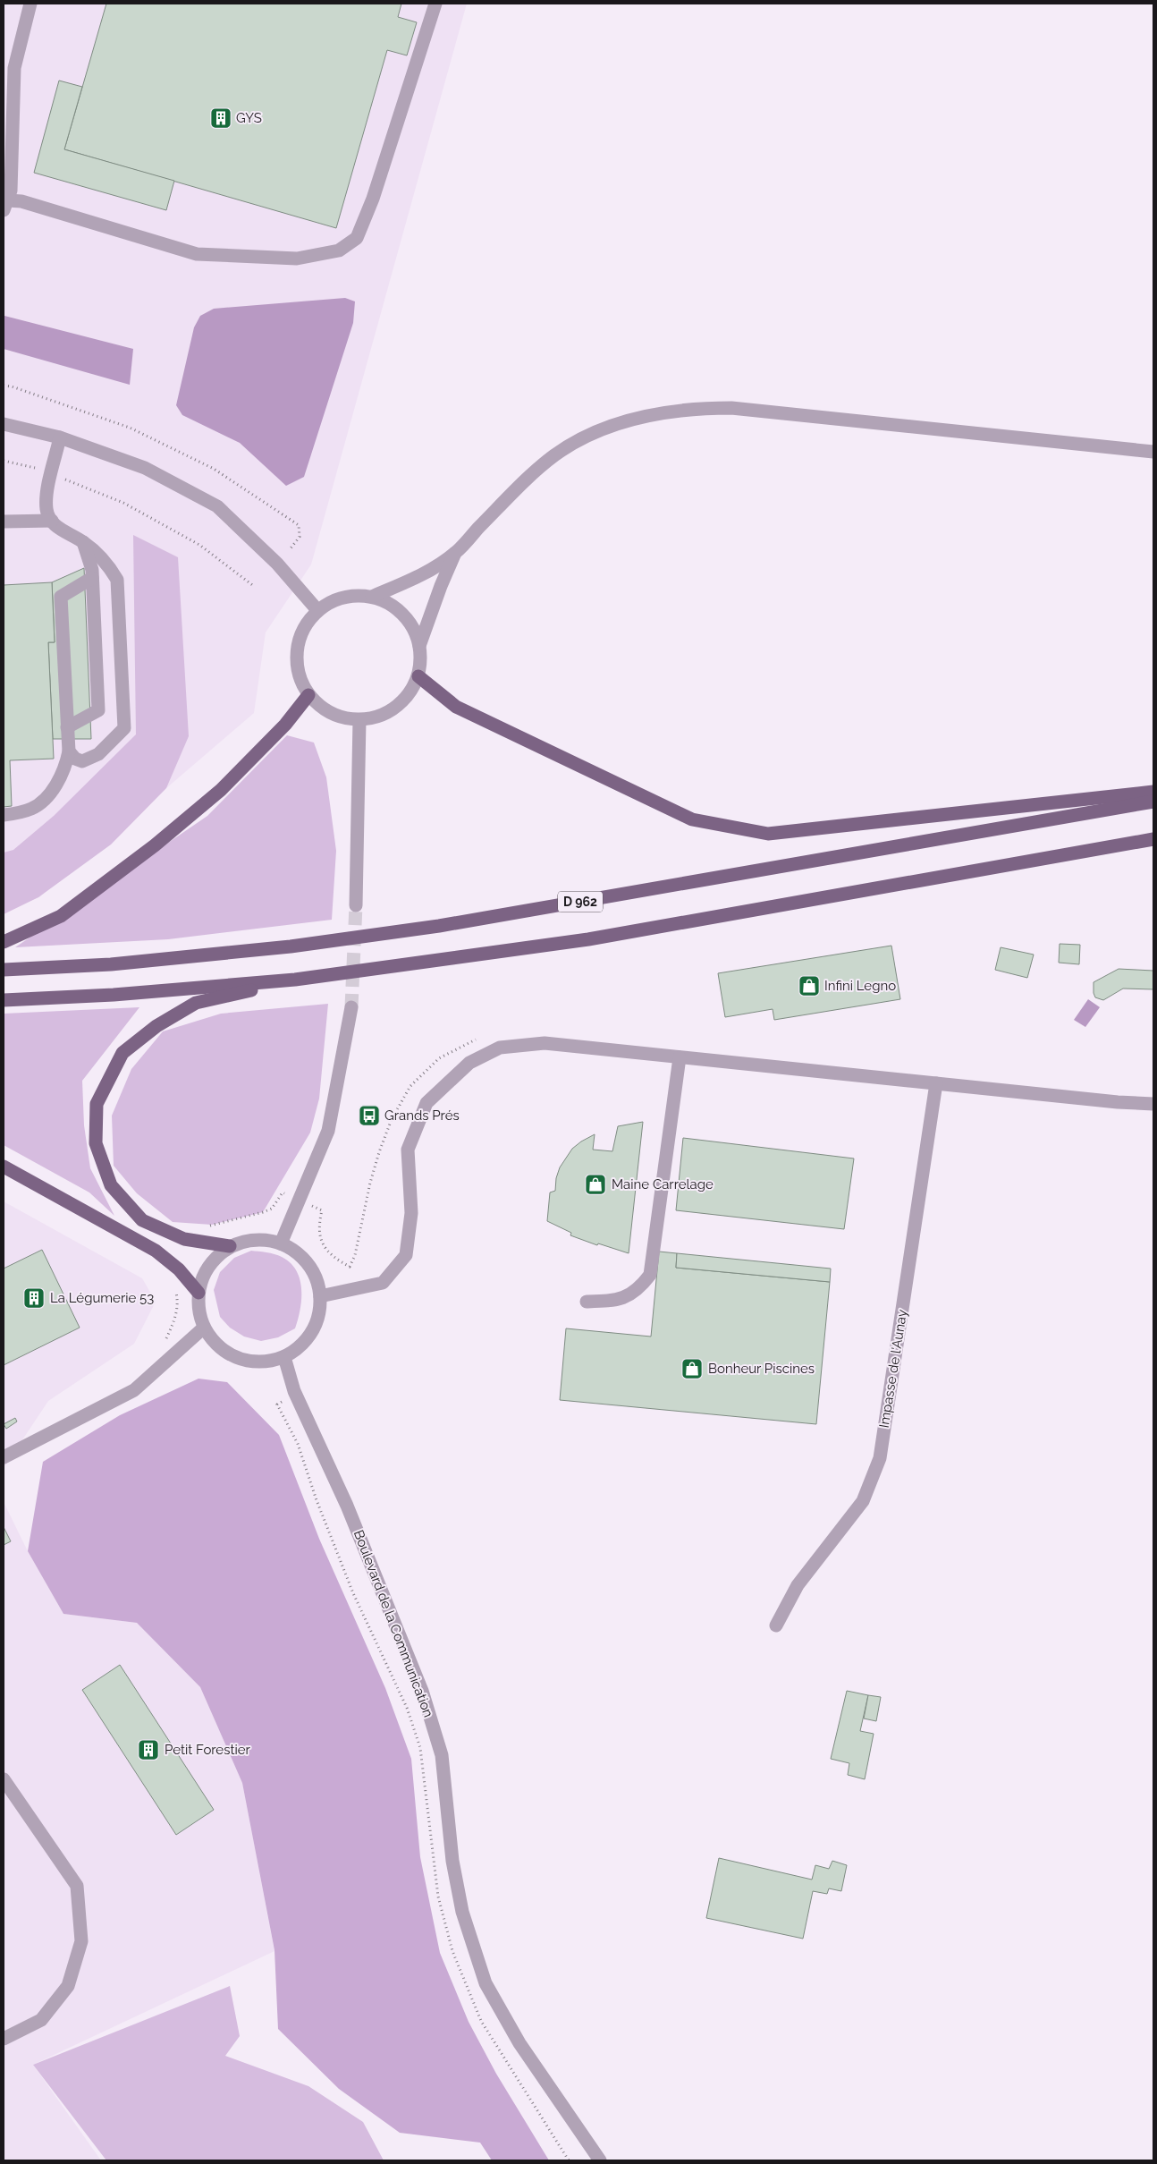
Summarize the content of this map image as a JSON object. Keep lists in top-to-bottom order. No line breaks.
{"streets":{"main road":["D 962"],"street":["Impasse de l'Aunay","Boulevard de la Communication"]},"places":{"building":["GYS","La Légumerie 53","Petit Forestier"],"shop":["Infini Legno","Maine Carrelage","Bonheur Piscines"],"bus stop":["Grands Prés"]}}
